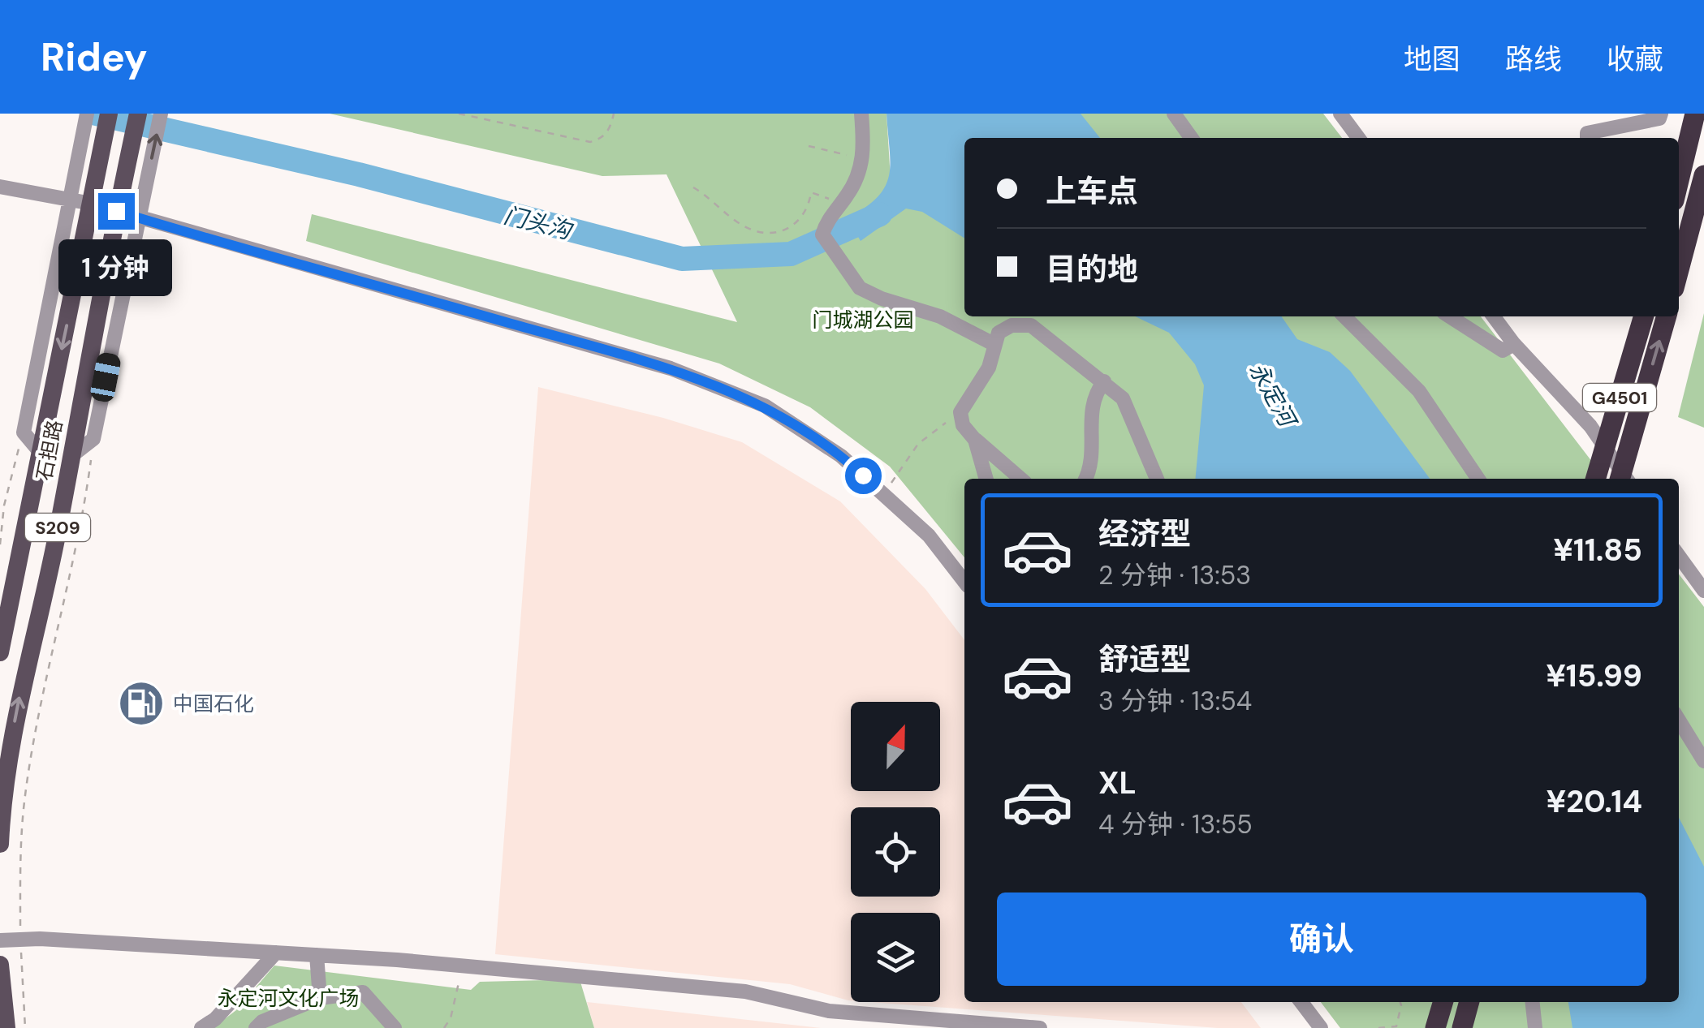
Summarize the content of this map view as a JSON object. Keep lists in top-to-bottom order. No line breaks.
{"streets":{"highway":["G4501"],"main road":["石担路","S209"]},"water":["门头沟","永定河"],"parks":["门城湖公园","永定河文化广场"],"places":{"fuel station":["中国石化"]},"north":"top","page":{"header":"Ridey","nav":["地图","路线","收藏"],"banner":["上车点","目的地"],"bubble":"1 分钟","list":[{"name":"经济型","note":"2 分钟 · 13:53","value":"¥11.85"},{"name":"舒适型","note":"3 分钟 · 13:54","value":"¥15.99"},{"name":"XL","note":"4 分钟 · 13:55","value":"¥20.14"}],"buttons":"确认"}}
